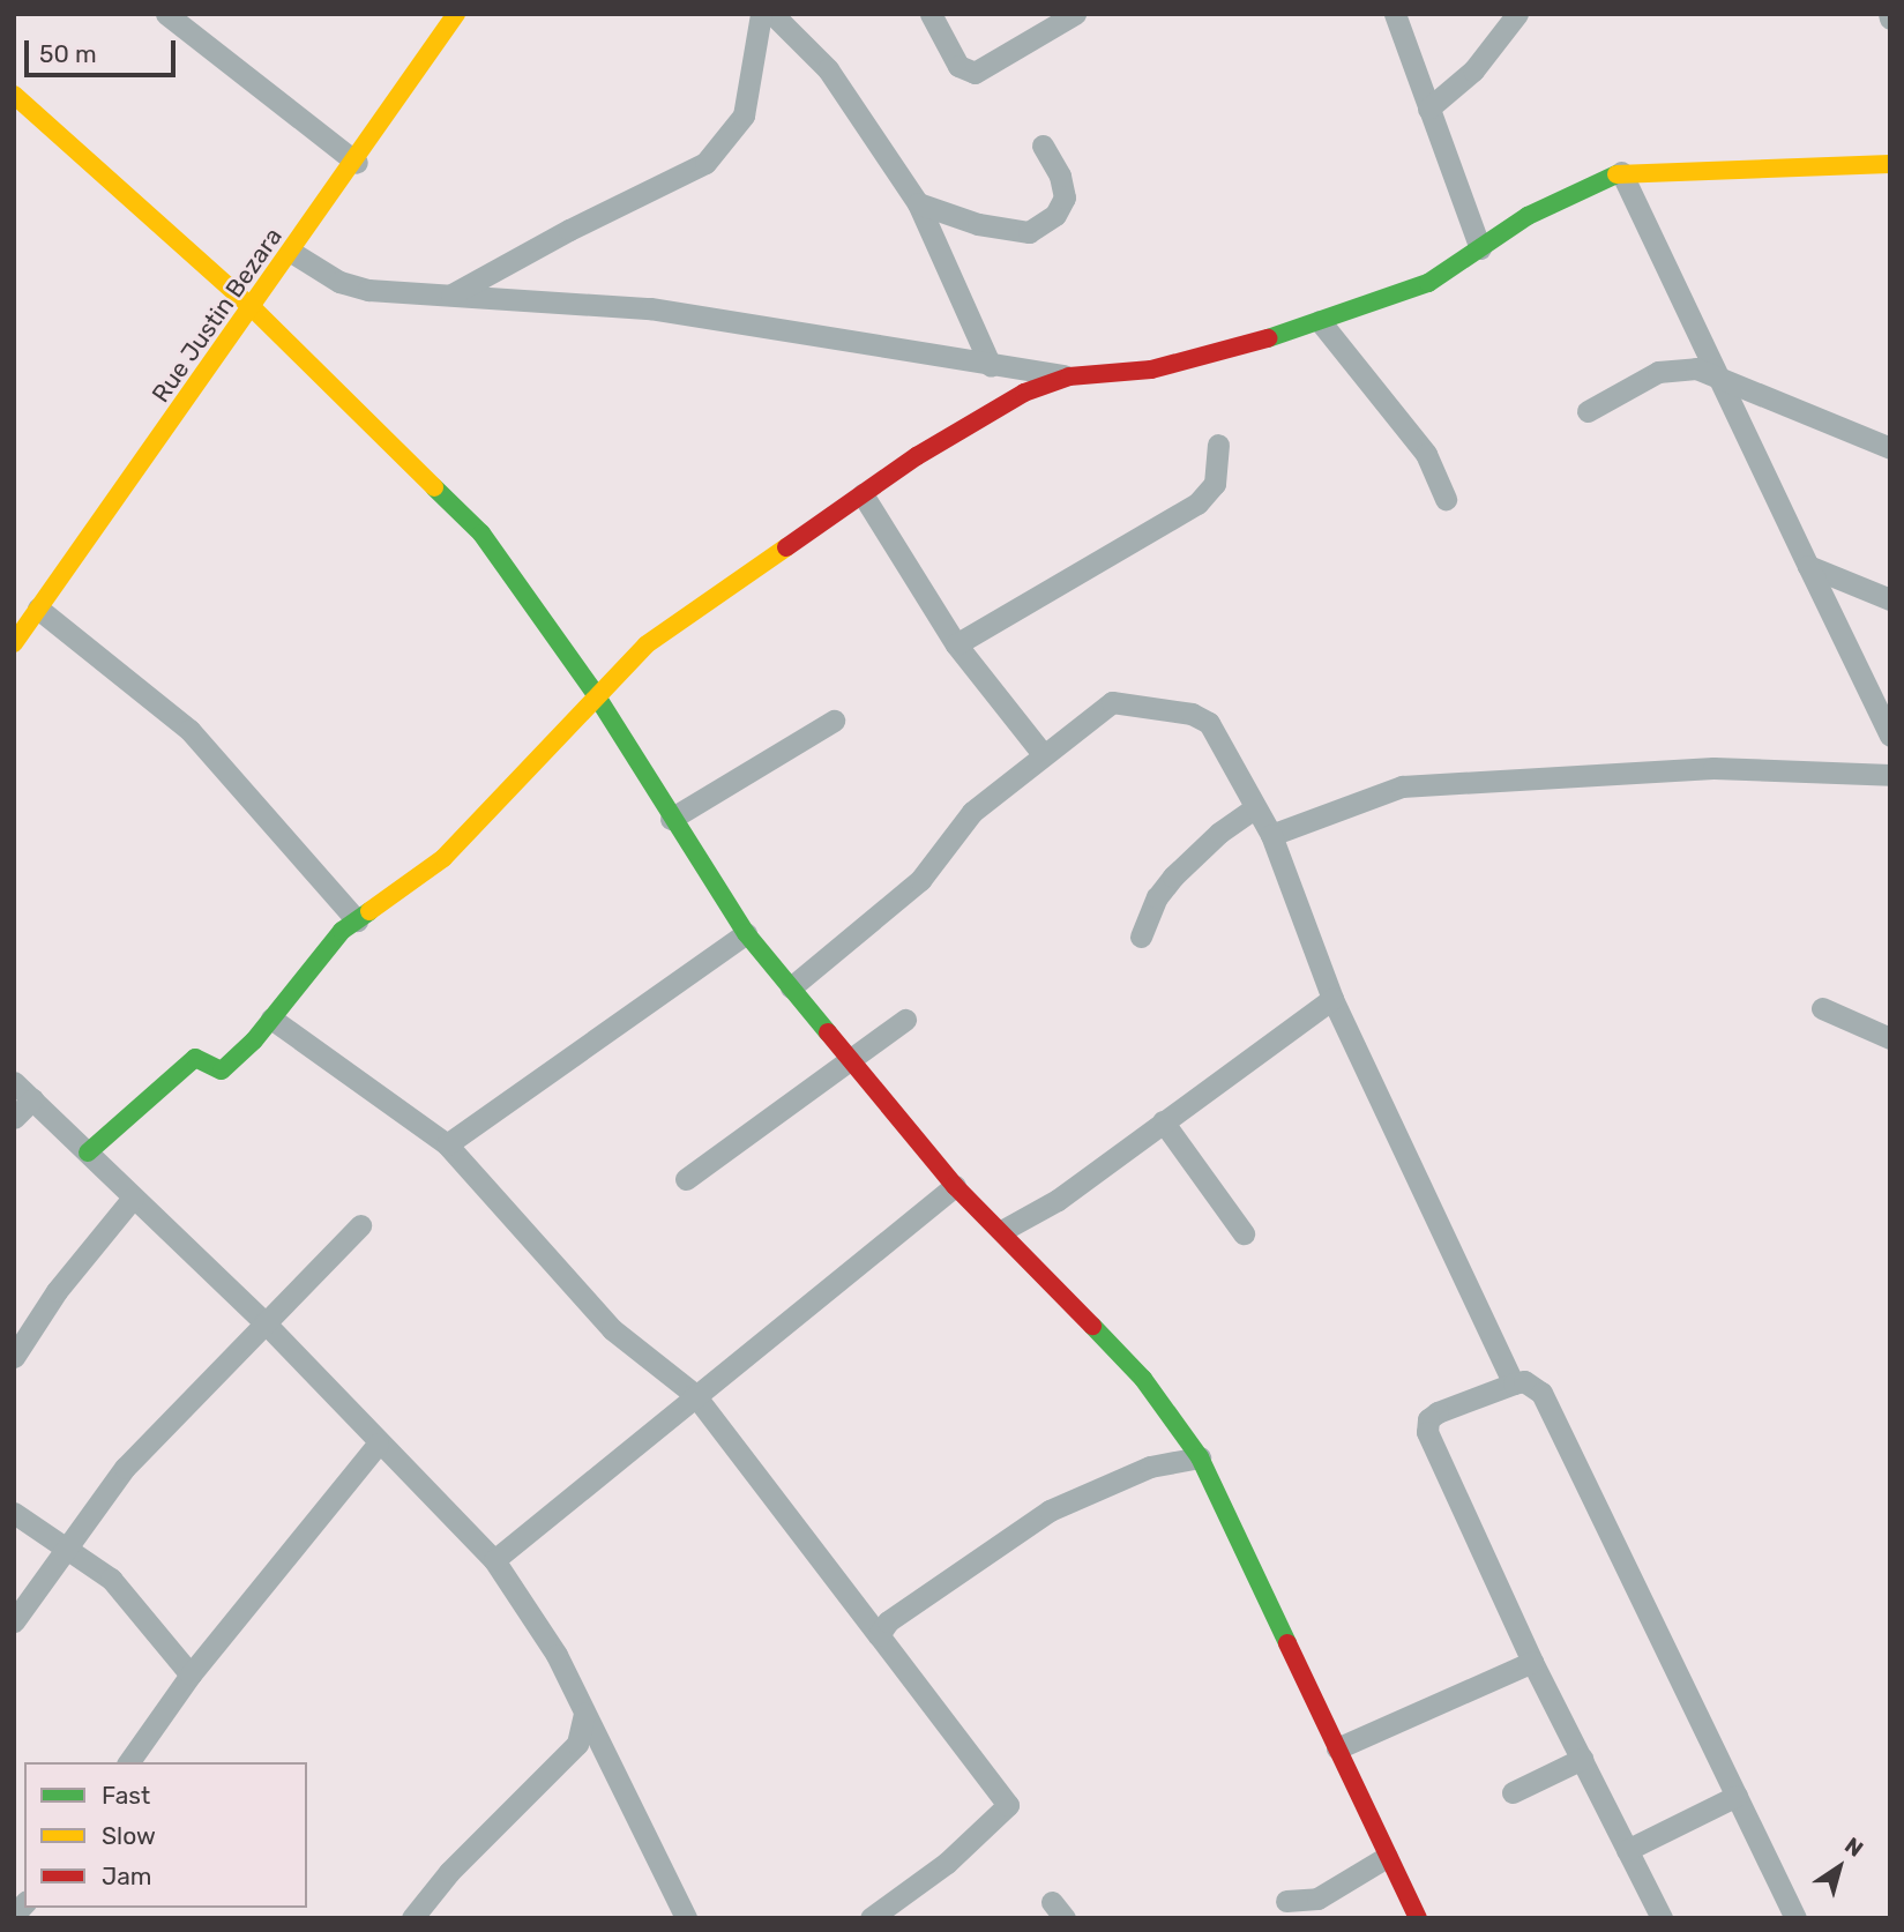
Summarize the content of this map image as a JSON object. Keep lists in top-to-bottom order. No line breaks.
{"streets":{"street":["Rue Justin Bezara"]},"legend":["Fast","Slow","Jam"],"scale_bar":"50 m","north":"top right"}
